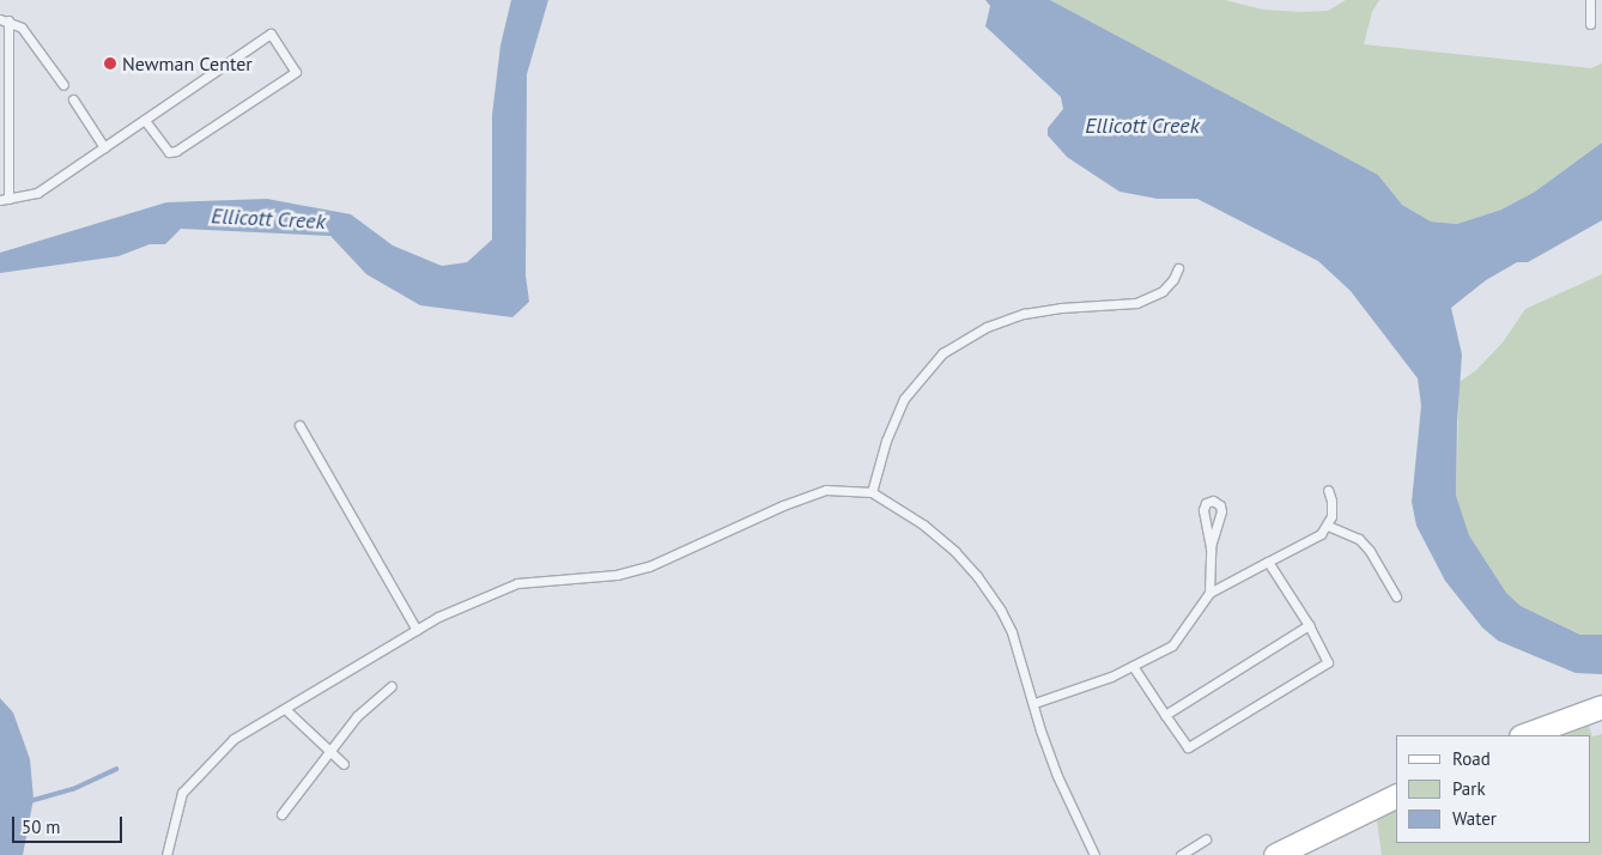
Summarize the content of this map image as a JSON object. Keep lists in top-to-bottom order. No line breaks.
{"water":["Ellicott Creek"],"places":["Newman Center"],"legend":["Road","Park","Water"],"scale_bar":"50 m"}
